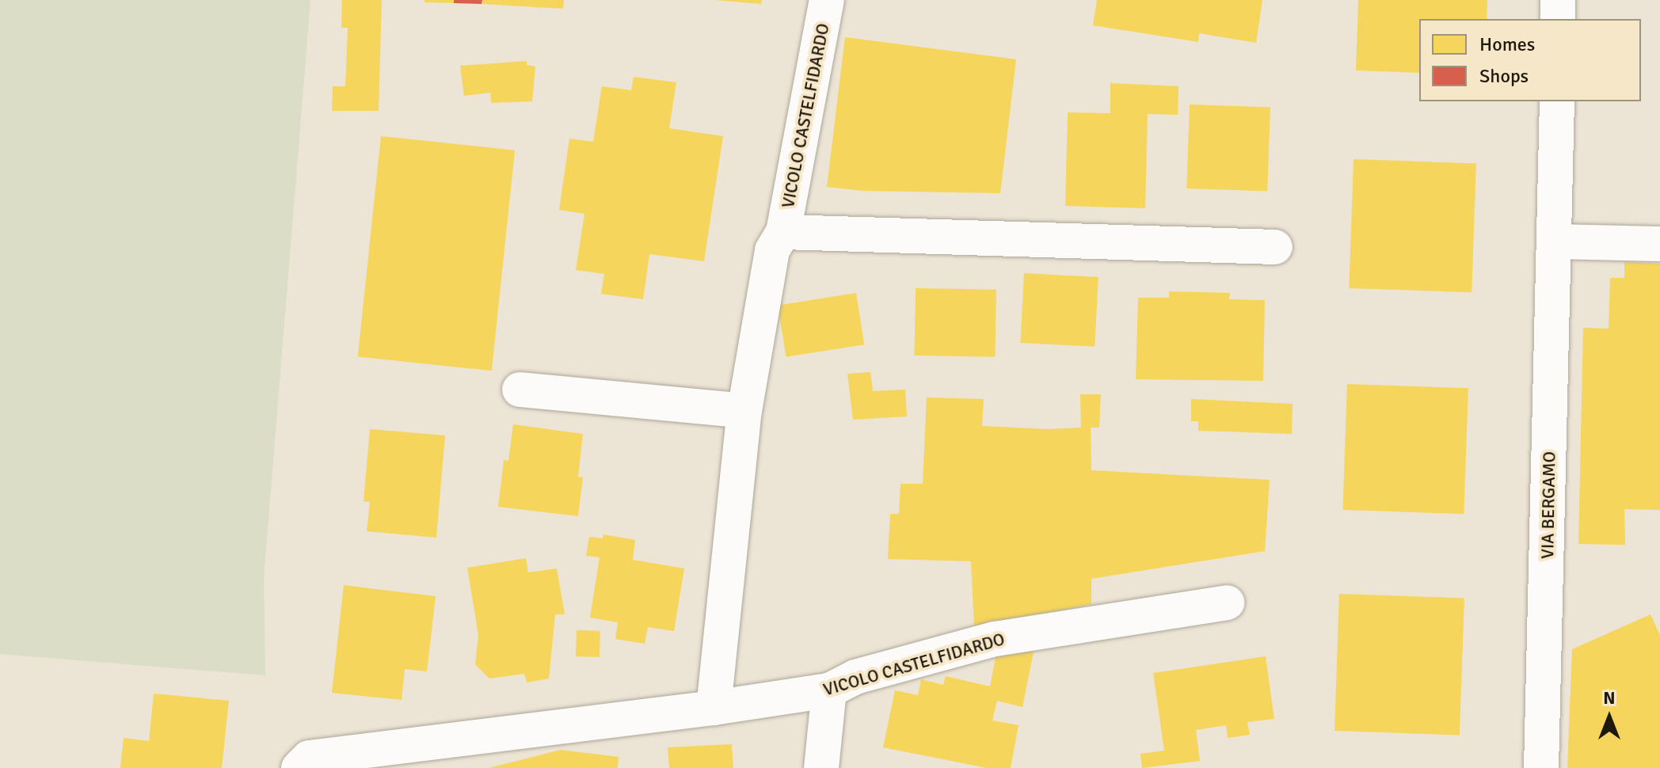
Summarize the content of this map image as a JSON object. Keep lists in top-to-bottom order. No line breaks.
{"streets":{"street":["VICOLO CASTELFIDARDO","VIA BERGAMO"]},"legend":["Homes","Shops"],"north":"top"}
